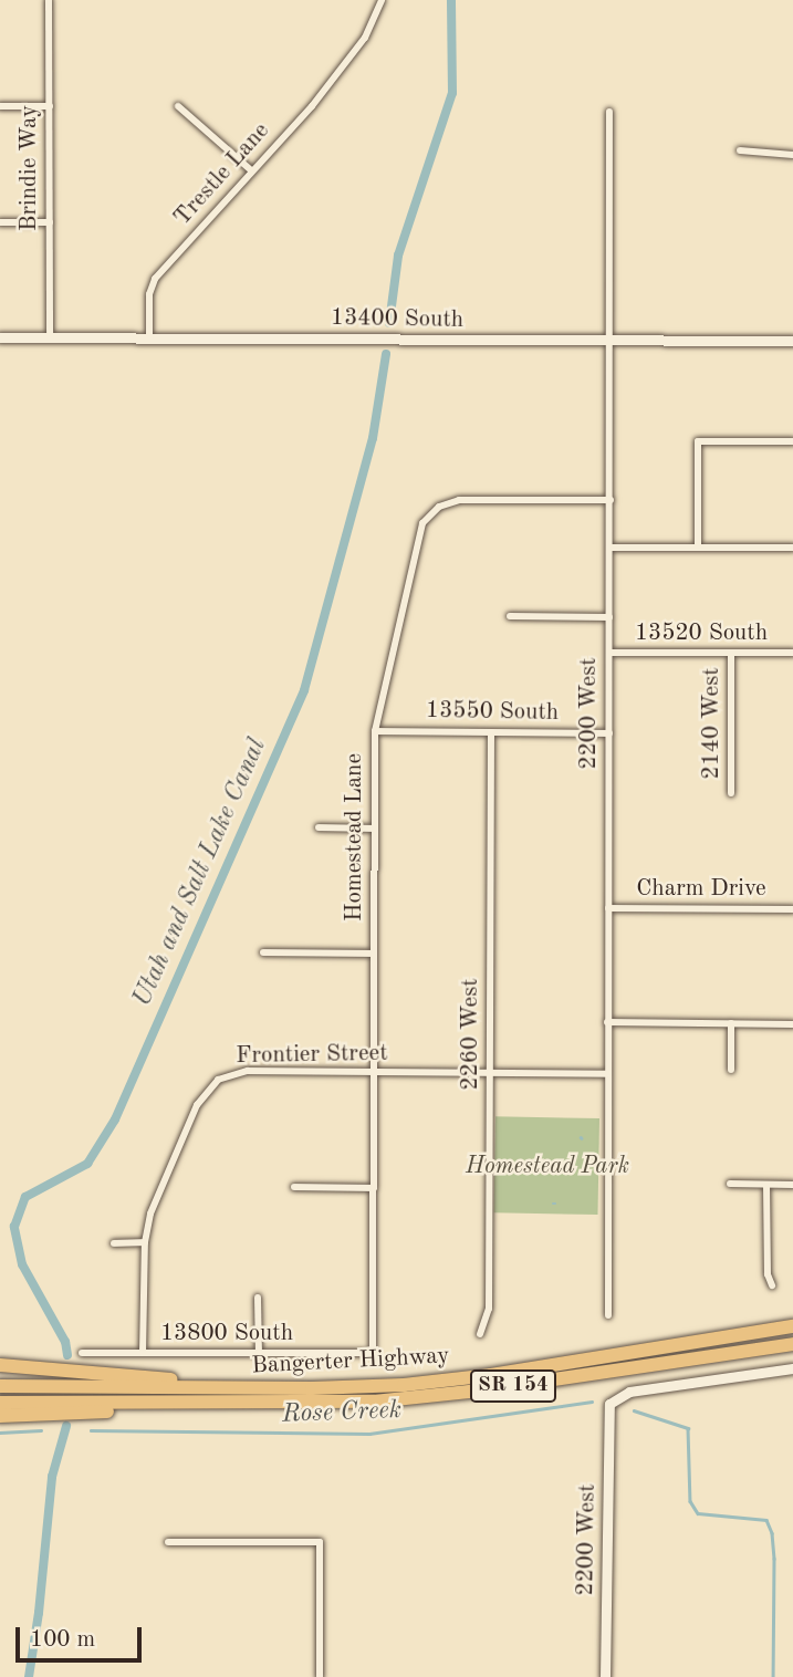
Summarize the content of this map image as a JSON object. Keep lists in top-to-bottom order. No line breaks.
{"streets":{"highway":["Bangerter Highway","SR 154"],"street":["Brindie Way","Trestle Lane","13400 South","13520 South","13550 South","2200 West","2140 West","Homestead Lane","Charm Drive","2260 West","Frontier Street","13800 South"]},"crossings":[["Brindie Way","13400 South"],["Trestle Lane","13400 South"],["13400 South","2200 West"],["13520 South","2200 West"],["13520 South","2140 West"],["13550 South","2200 West"],["13550 South","Homestead Lane"],["13550 South","2260 West"],["2200 West","Homestead Lane"],["2200 West","Charm Drive"],["2200 West","Frontier Street"],["Homestead Lane","Frontier Street"],["Homestead Lane","13800 South"],["2260 West","Frontier Street"],["Frontier Street","13800 South"]],"water":["Utah and Salt Lake Canal","Rose Creek"],"parks":["Homestead Park"],"scale_bar":"100 m"}
